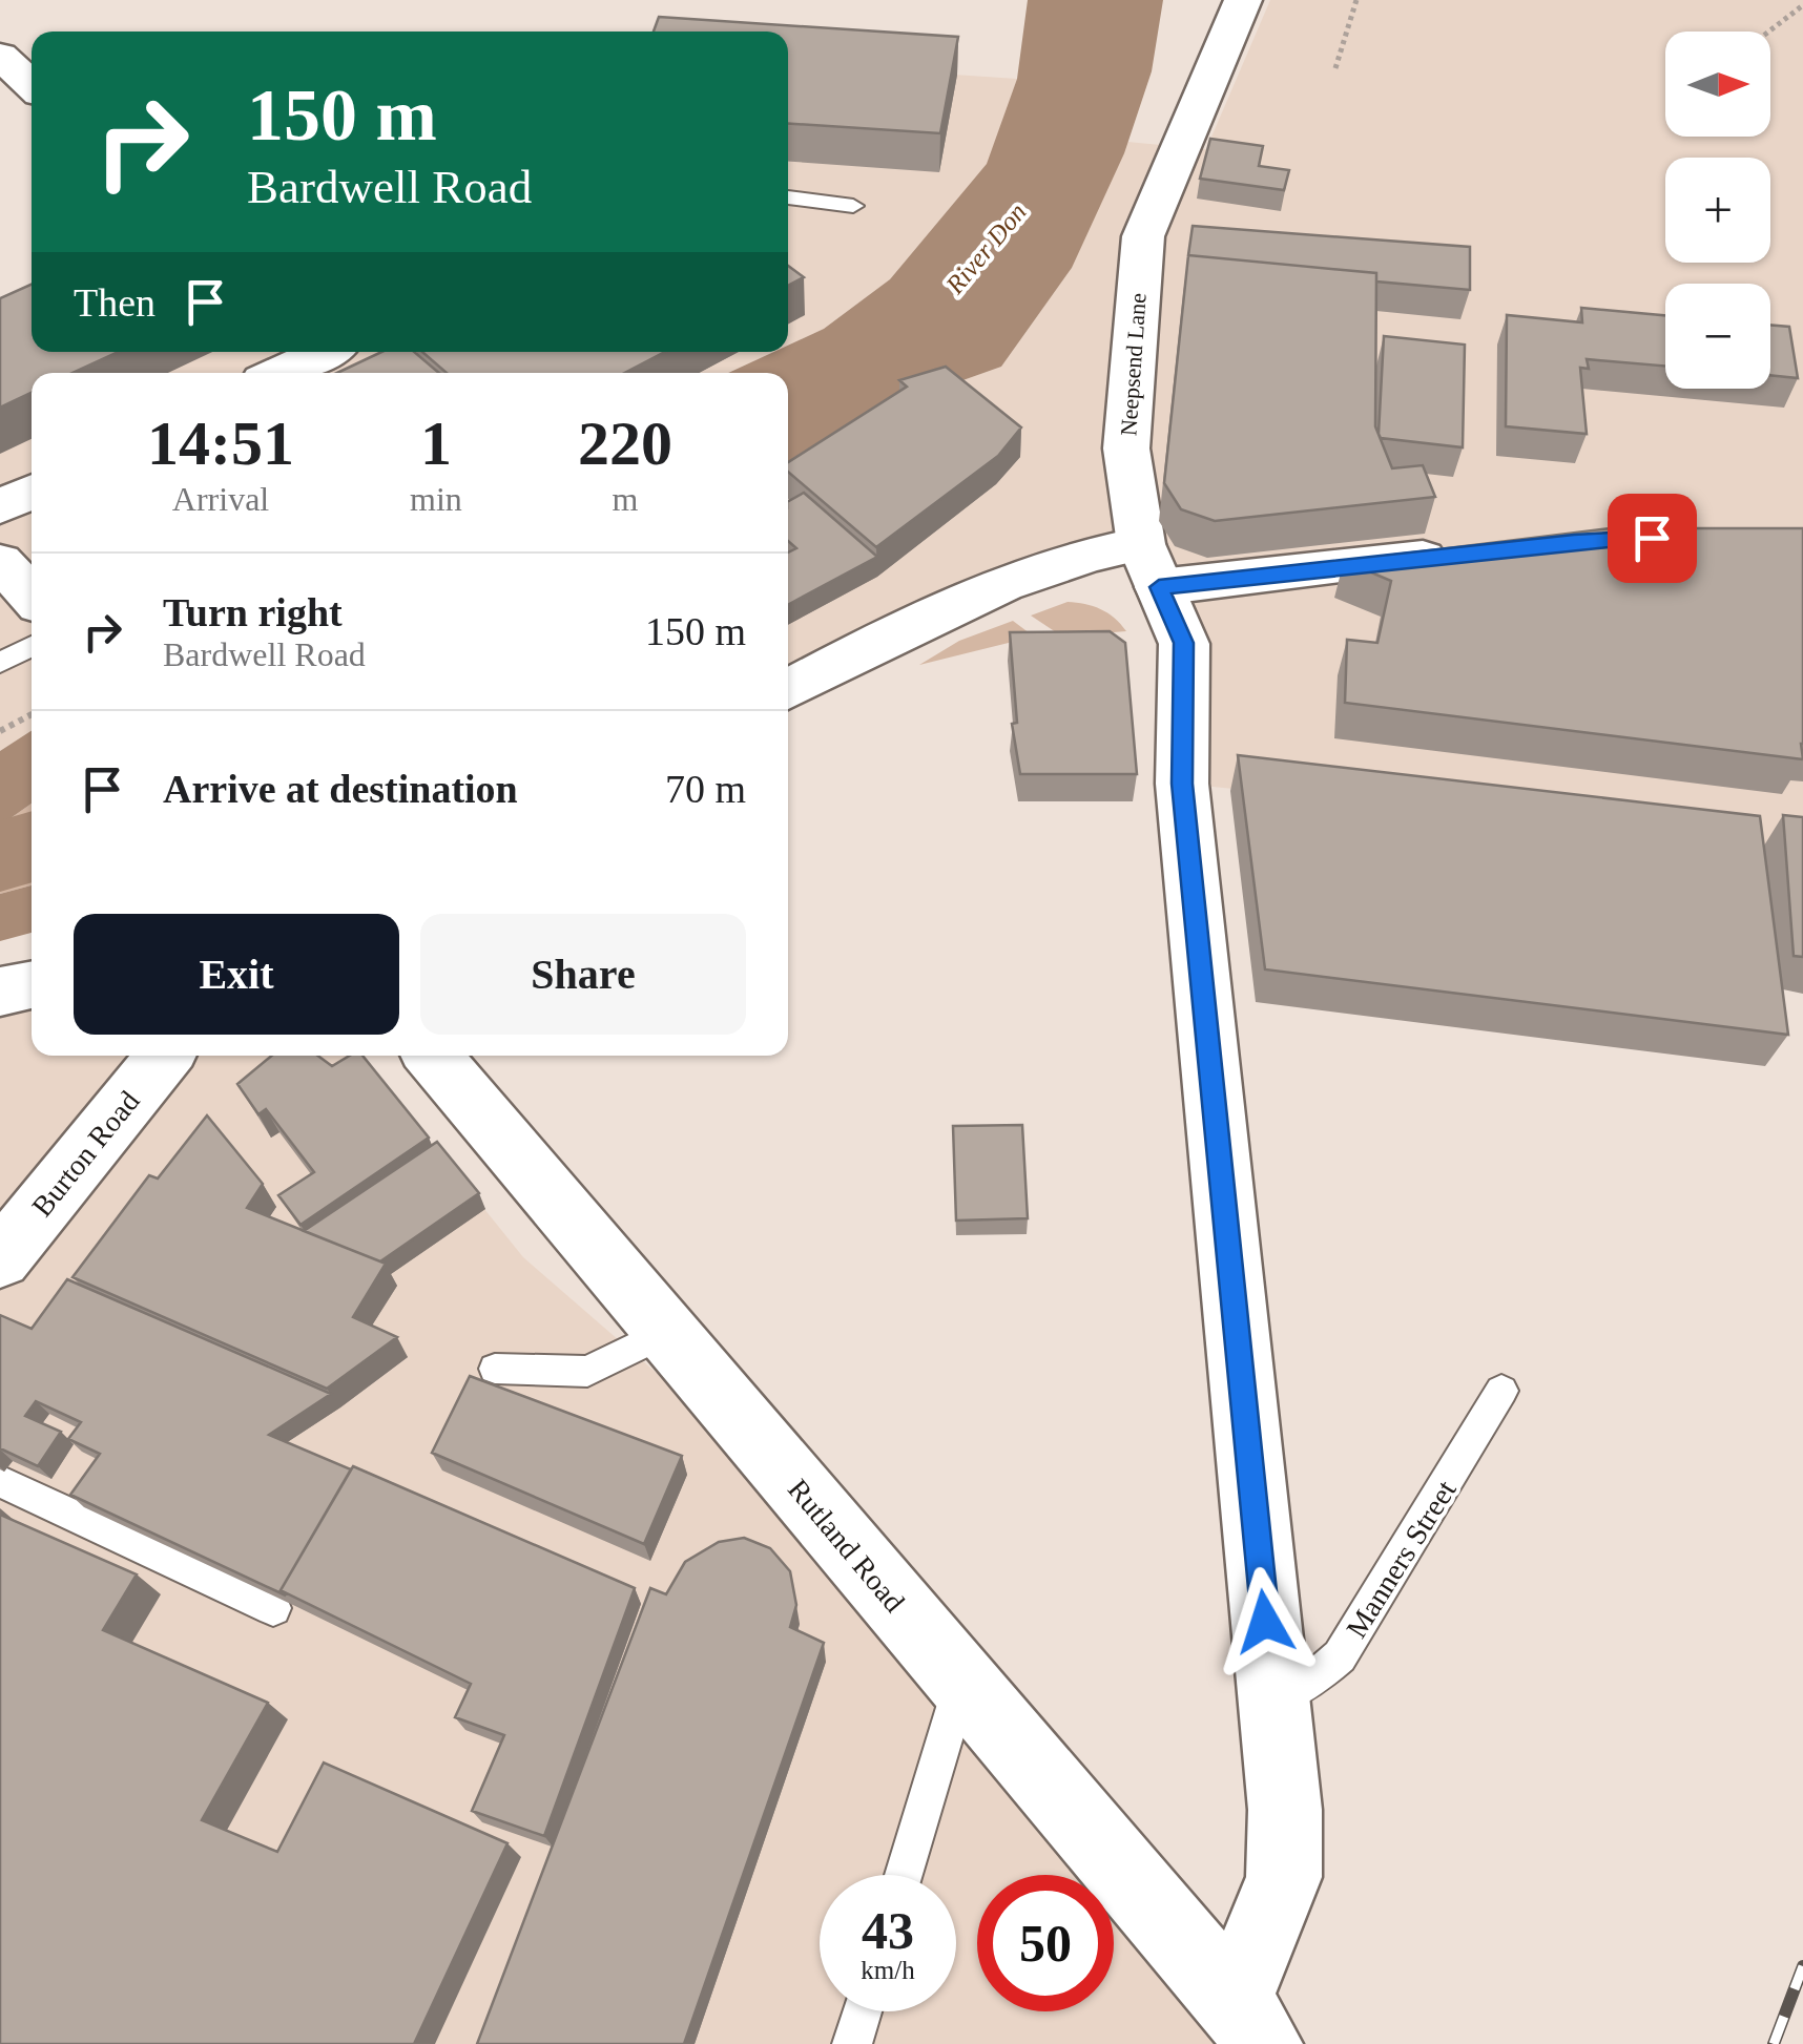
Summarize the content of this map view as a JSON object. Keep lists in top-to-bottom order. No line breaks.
{"streets":{"main road":["Neepsend Lane","Burton Road","Rutland Road"],"lane":["Manners Street"]},"crossings":[["Neepsend Lane","Rutland Road"],["Neepsend Lane","Manners Street"]],"water":["River Don"],"north":"right","page":{"map_buttons":["+","−"],"turn":["150 m","Bardwell Road"],"then":"Then","eta":["14:51","Arrival","1","min","220","m"],"list":[{"name":"Turn right","note":"Bardwell Road","value":"150 m"},{"name":"Arrive at destination","value":"70 m"}],"buttons":["Exit","Share"],"speed":"43 km/h","limit":"50"}}
